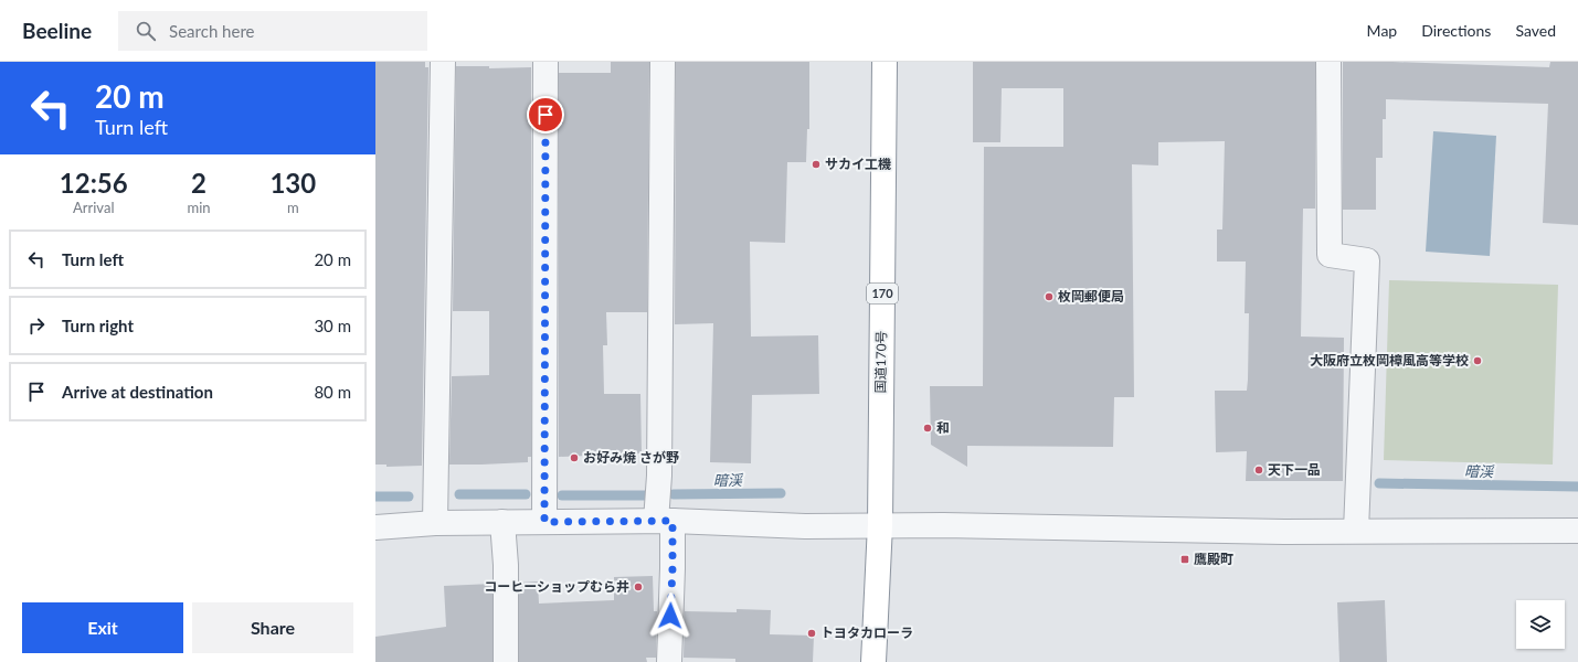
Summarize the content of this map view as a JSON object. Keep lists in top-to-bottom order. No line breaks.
{"streets":{"highway":["170","国道170号"]},"water":["暗渓"],"places":{"other":["サカイ工機","枚岡郵便局","大阪府立枚岡樟風高等学校","和","お好み焼 さが野","天下一品","コーヒーショップむら井","トヨタカローラ"],"transit":["鷹殿町"]},"page":{"header":"Beeline","search":"Search here","nav":["Map","Directions","Saved"],"turn":["20 m","Turn left"],"eta":["12:56","Arrival","2","min","130","m"],"list":[{"name":"Turn left","value":"20 m"},{"name":"Turn right","value":"30 m"},{"name":"Arrive at destination","value":"80 m"}],"buttons":["Exit","Share"]}}
